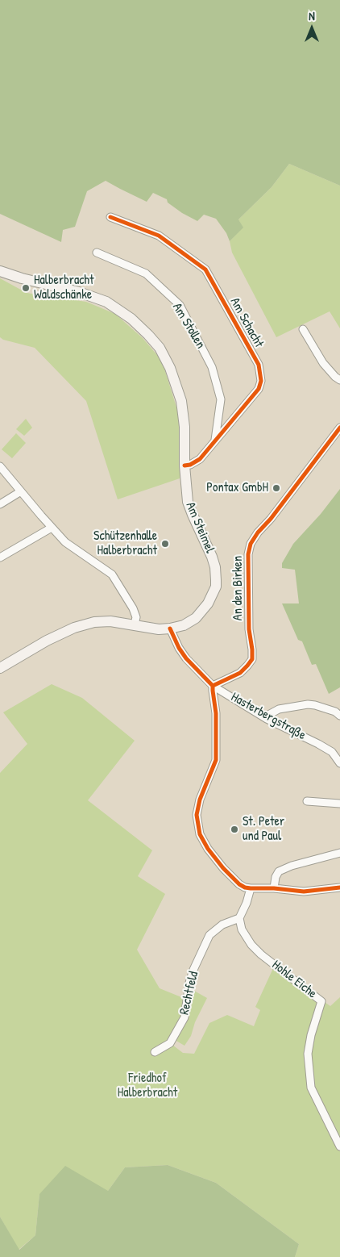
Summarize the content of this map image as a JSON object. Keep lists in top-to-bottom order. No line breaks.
{"streets":{"main road":["Am Steimel"],"street":["Am Schacht","Am Stollen","An den Birken","Hasterbergstraße","Hohle Eiche","Rechtfeld"]},"crossings":[["Am Schacht","Am Stollen"],["Am Schacht","Am Steimel"],["Am Steimel","Hasterbergstraße"],["An den Birken","Hasterbergstraße"],["Hohle Eiche","Rechtfeld"]],"parks":["Friedhof Halberbracht"],"places":["Halberbracht Waldschänke","Pontax GmbH","Schützenhalle Halberbracht","St. Peter und Paul"],"north":"top"}
